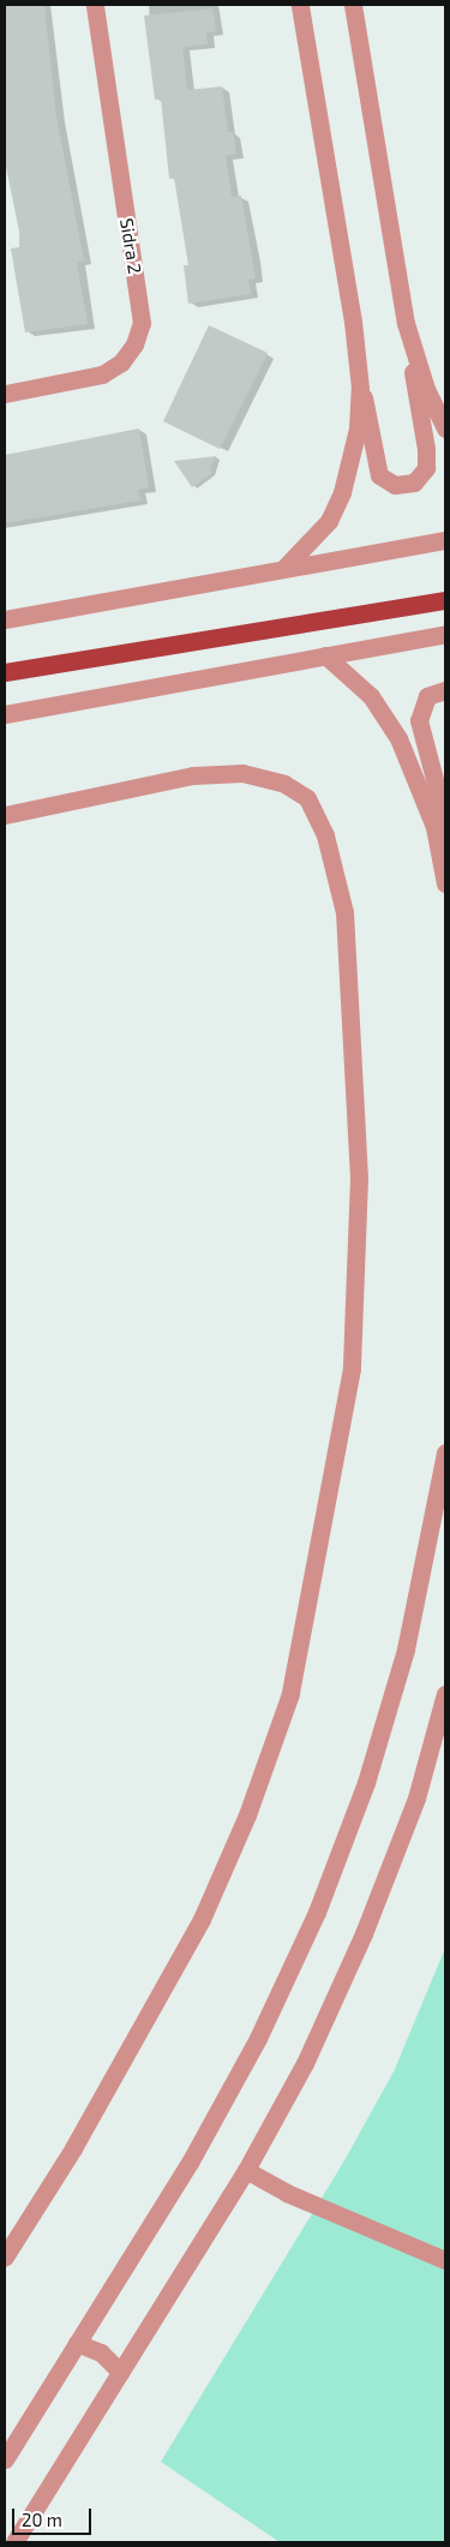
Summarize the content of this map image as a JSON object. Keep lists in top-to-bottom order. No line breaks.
{"streets":{"street":["Sidra 2"]},"scale_bar":"20 m"}
